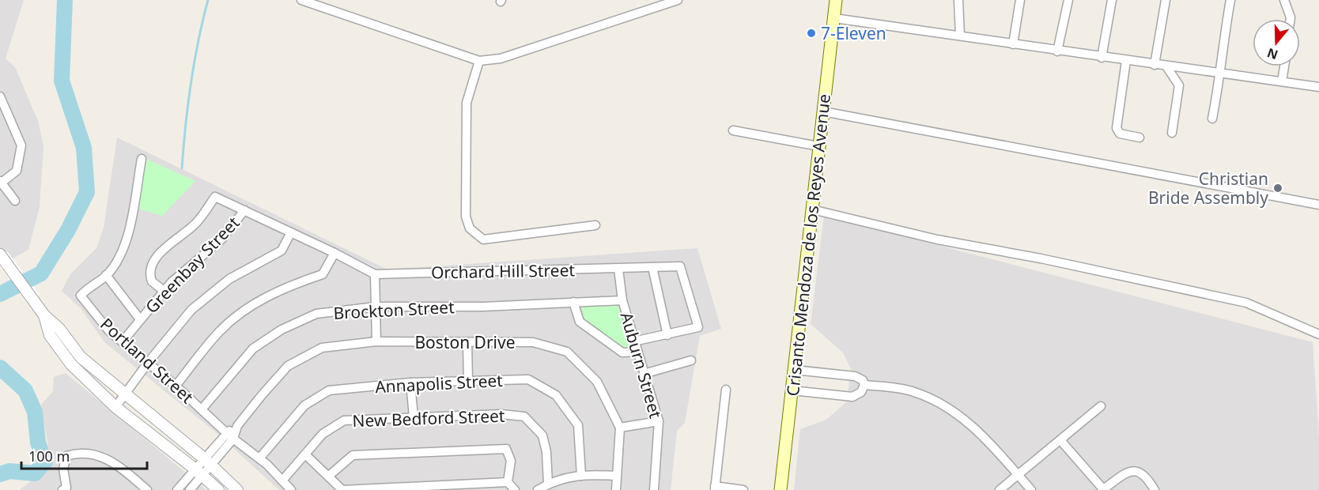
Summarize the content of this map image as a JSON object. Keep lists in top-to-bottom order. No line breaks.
{"streets":{"main road":["Crisanto Mendoza de los Reyes Avenue"],"street":["Greenbay Street","Orchard Hill Street","Brockton Street","Boston Drive","Portland Street","Auburn Street","Annapolis Street","New Bedford Street"]},"crossings":[["Greenbay Street","Orchard Hill Street"],["Greenbay Street","Portland Street"],["Orchard Hill Street","Auburn Street"],["Brockton Street","Portland Street"],["Brockton Street","Auburn Street"],["Portland Street","Annapolis Street"],["Portland Street","New Bedford Street"]],"places":["7-Eleven","Christian Bride Assembly"],"scale_bar":"100 m","north":"bottom"}
